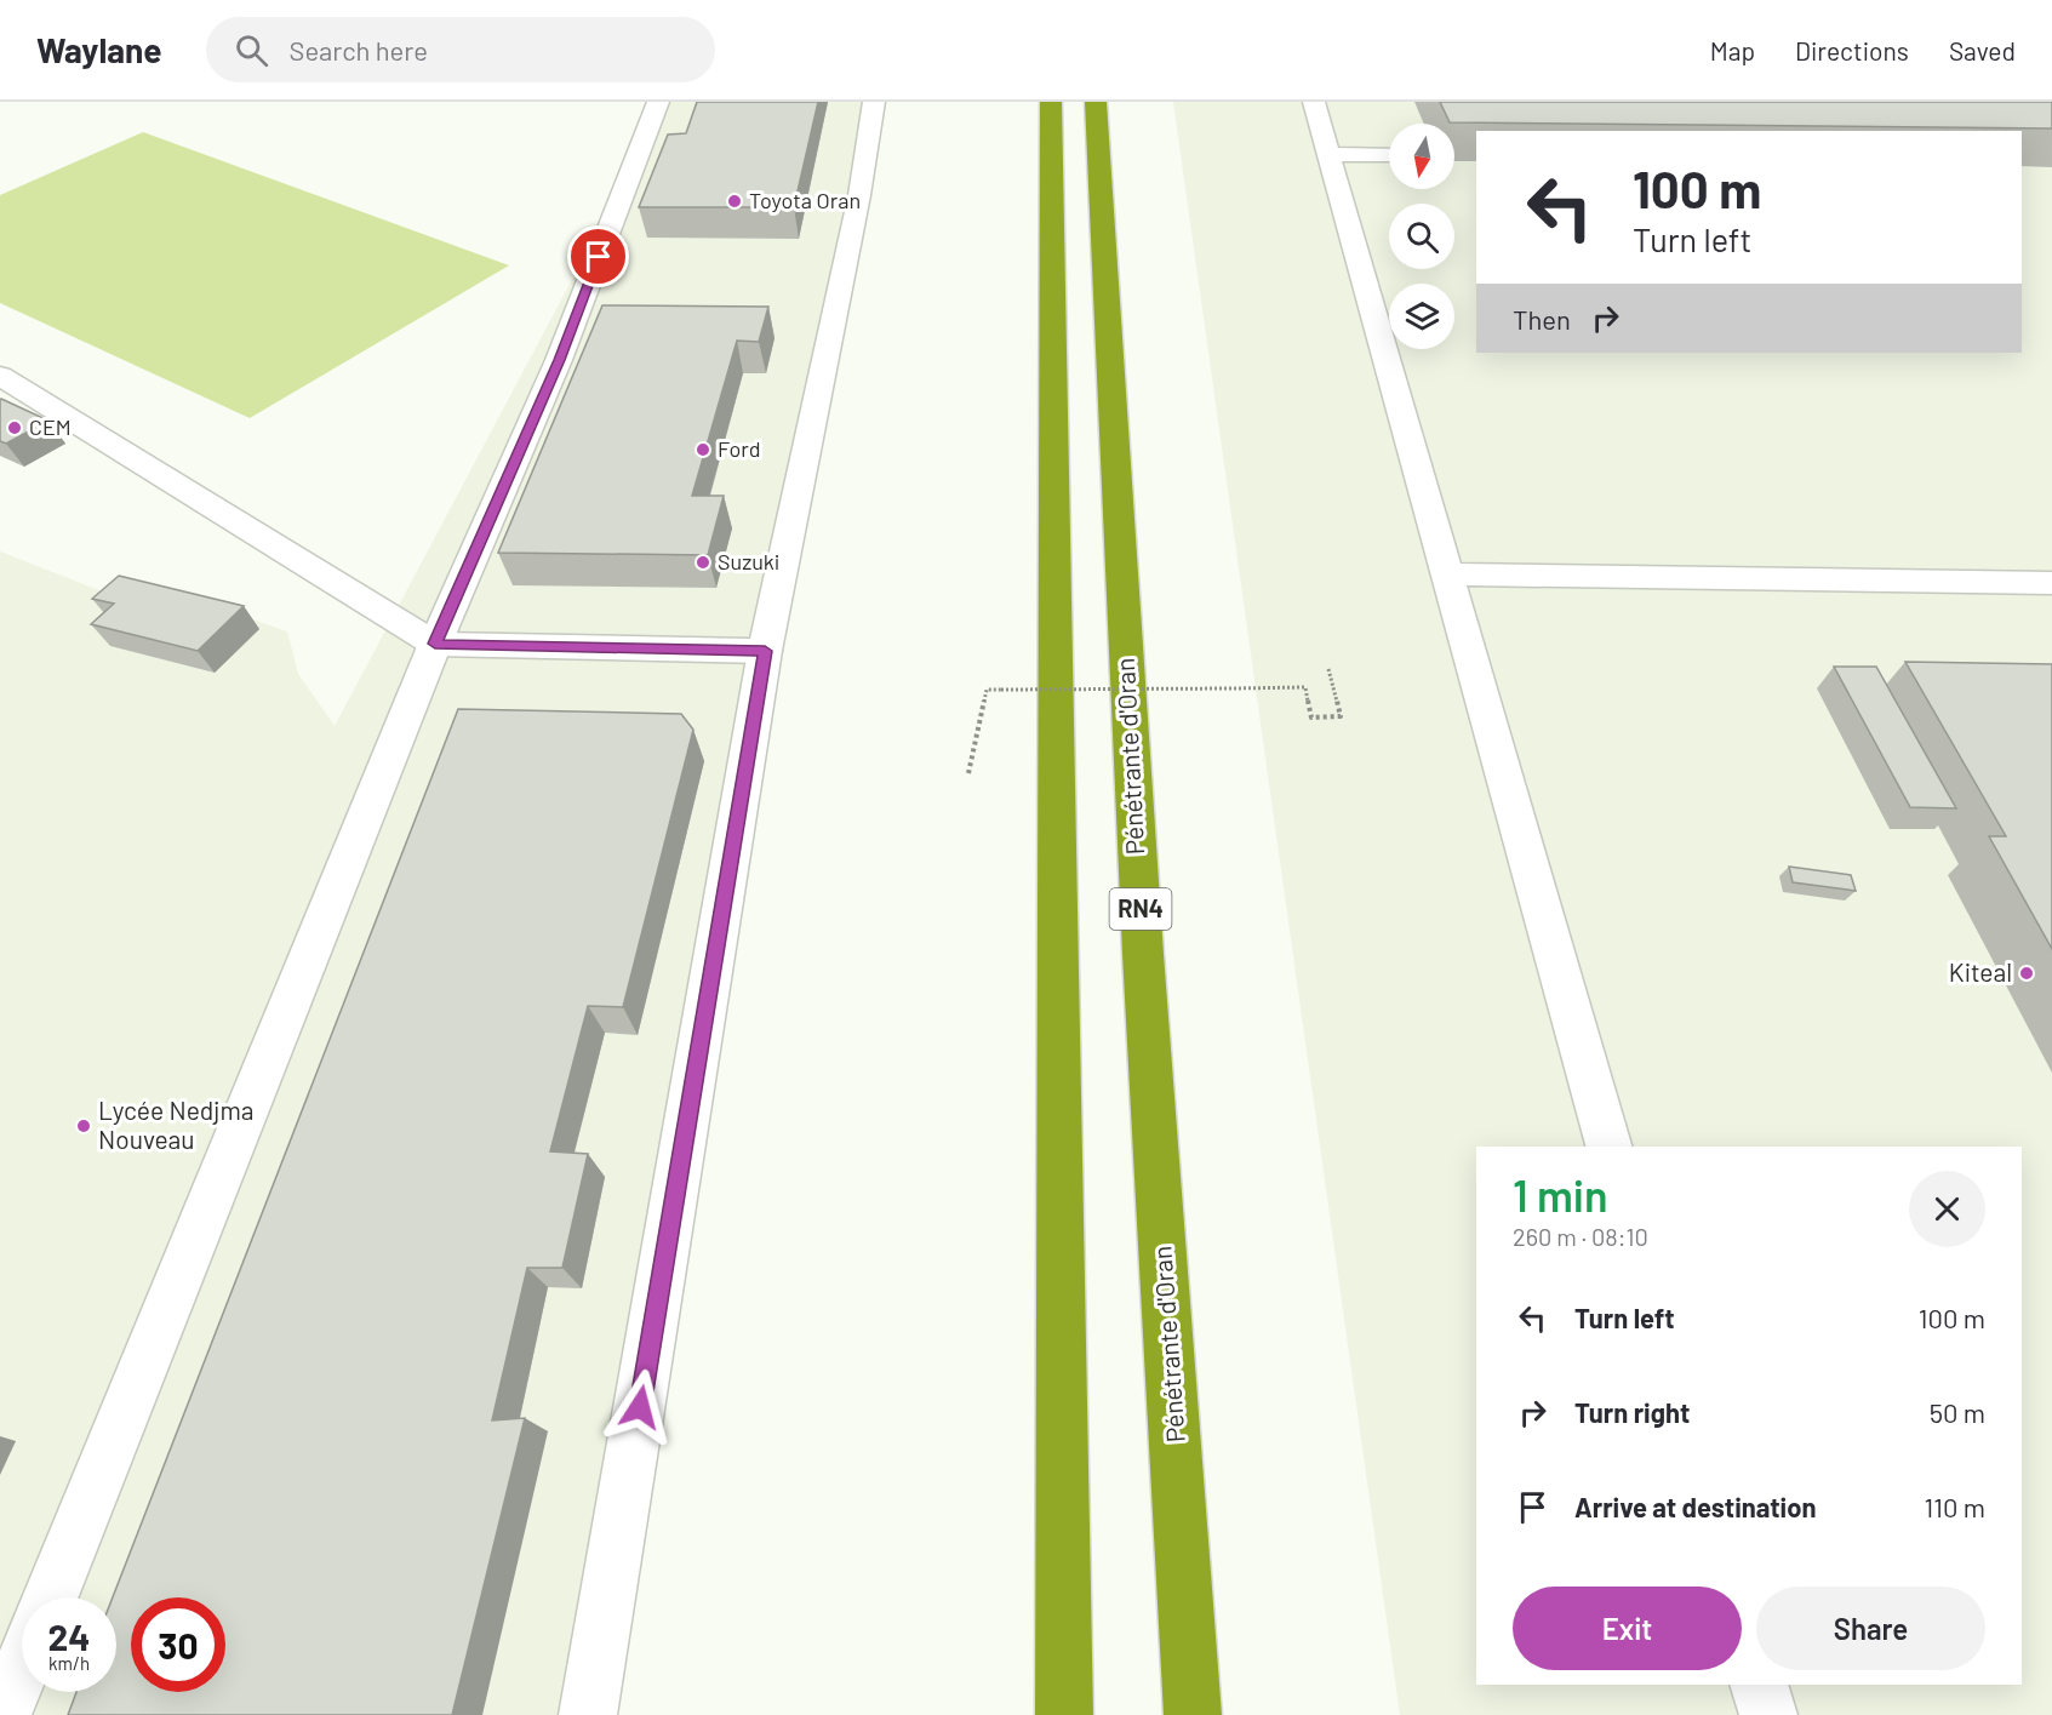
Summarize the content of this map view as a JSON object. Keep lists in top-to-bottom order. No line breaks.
{"streets":{"highway":["Pénétrante d'Oran","RN4"]},"places":["Toyota Oran","CEM","Ford","Suzuki","Kiteal","Lycée Nedjma Nouveau"],"north":"bottom","page":{"header":"Waylane","search":"Search here","nav":["Map","Directions","Saved"],"turn":["100 m","Turn left"],"then":"Then","heading":["1 min","260 m · 08:10"],"list":[{"name":"Turn left","value":"100 m"},{"name":"Turn right","value":"50 m"},{"name":"Arrive at destination","value":"110 m"}],"buttons":["Exit","Share"],"speed":"24 km/h","limit":"30"}}
